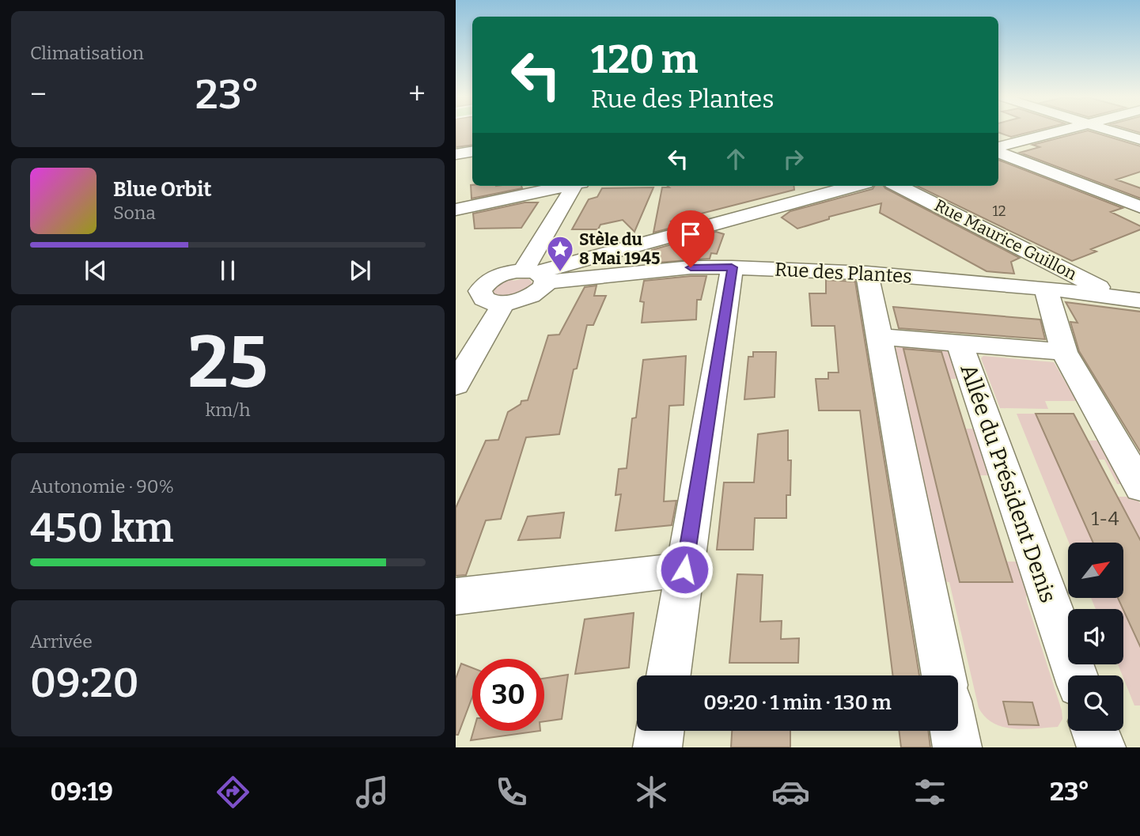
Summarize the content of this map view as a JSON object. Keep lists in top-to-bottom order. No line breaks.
{"streets":{"street":["Rue Maurice Guillon","Rue des Plantes","Allée du Président Denis"]},"places":{"place":["Stèle du 8 Mai 1945"]},"house_numbers":["12","1-4"],"north":"top right","page":{"tile":["Climatisation",["25","km/h"],["Autonomie · 90%","450 km"],["Arrivée","09:20"]],"turn":["120 m","Rue des Plantes"],"heat":["−","23°","+"],"song":["Blue Orbit","Sona"],"limit":"30","trip":"09:20 · 1 min · 130 m","tabs":["09:19","23°"]}}
